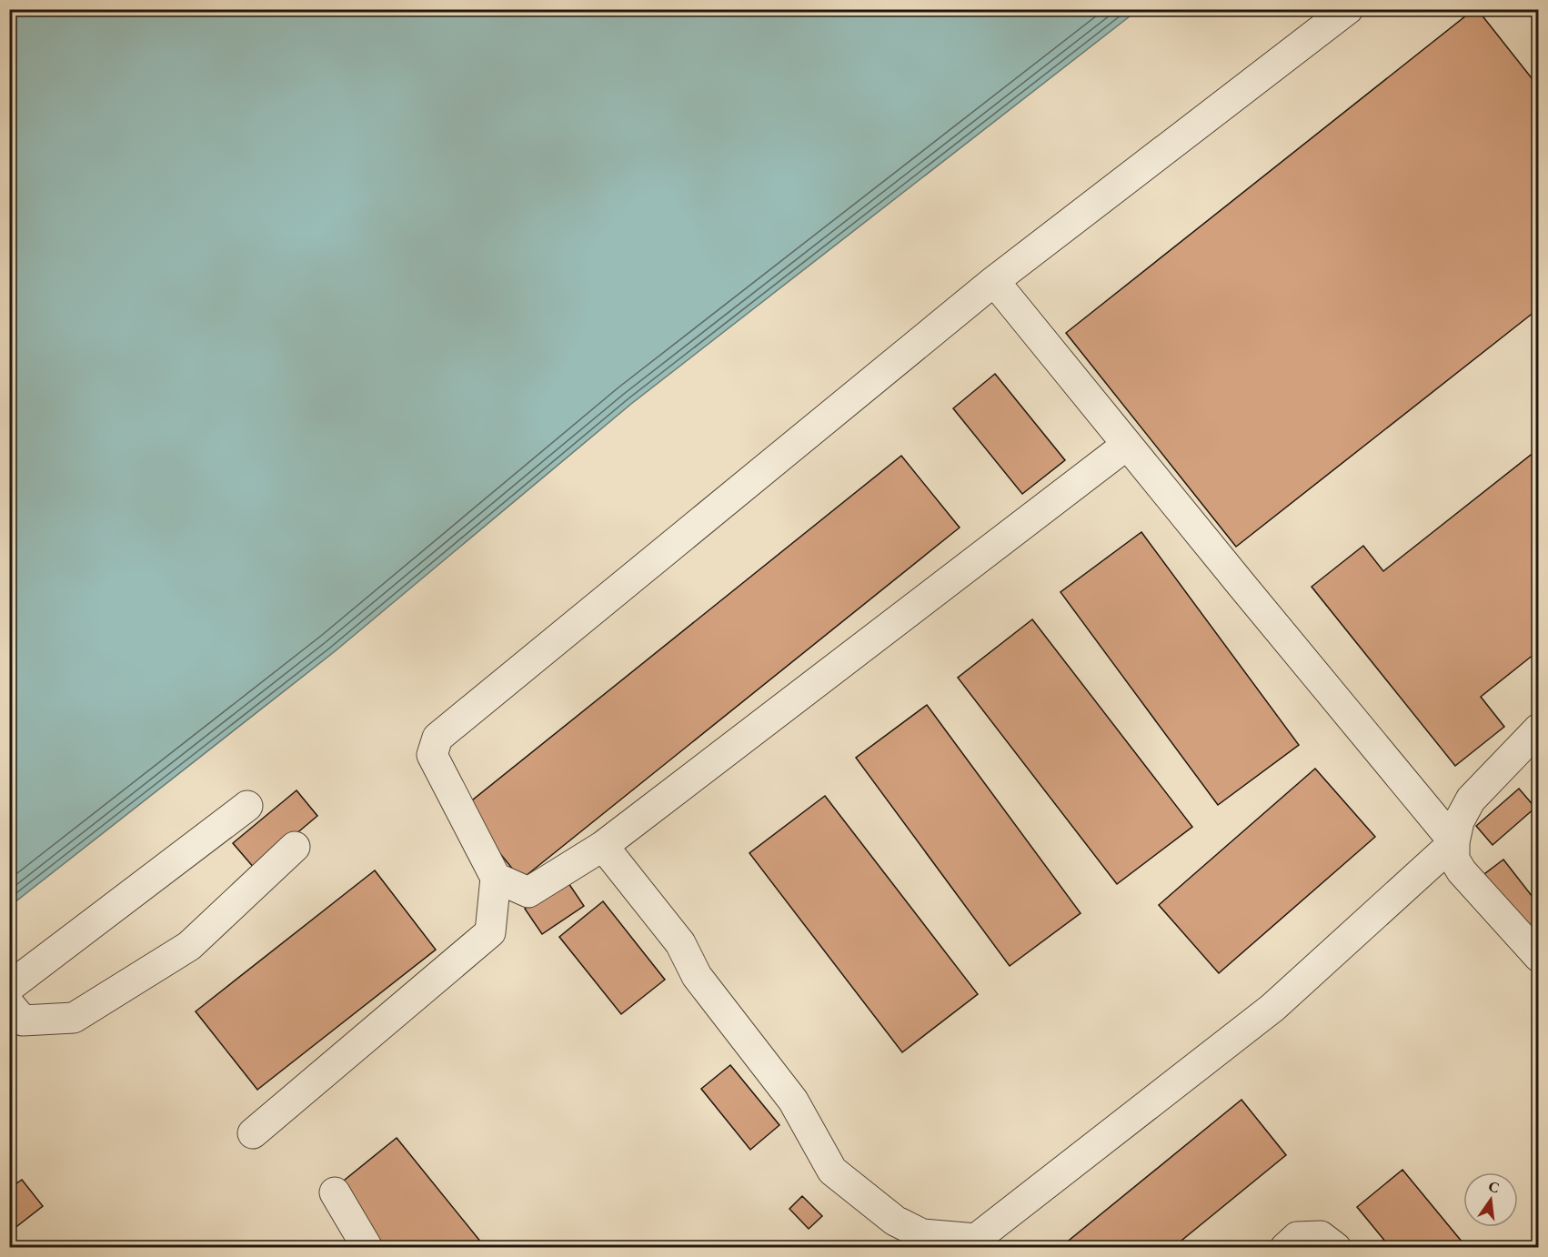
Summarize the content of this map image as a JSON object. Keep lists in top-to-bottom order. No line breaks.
{"north":"top"}
